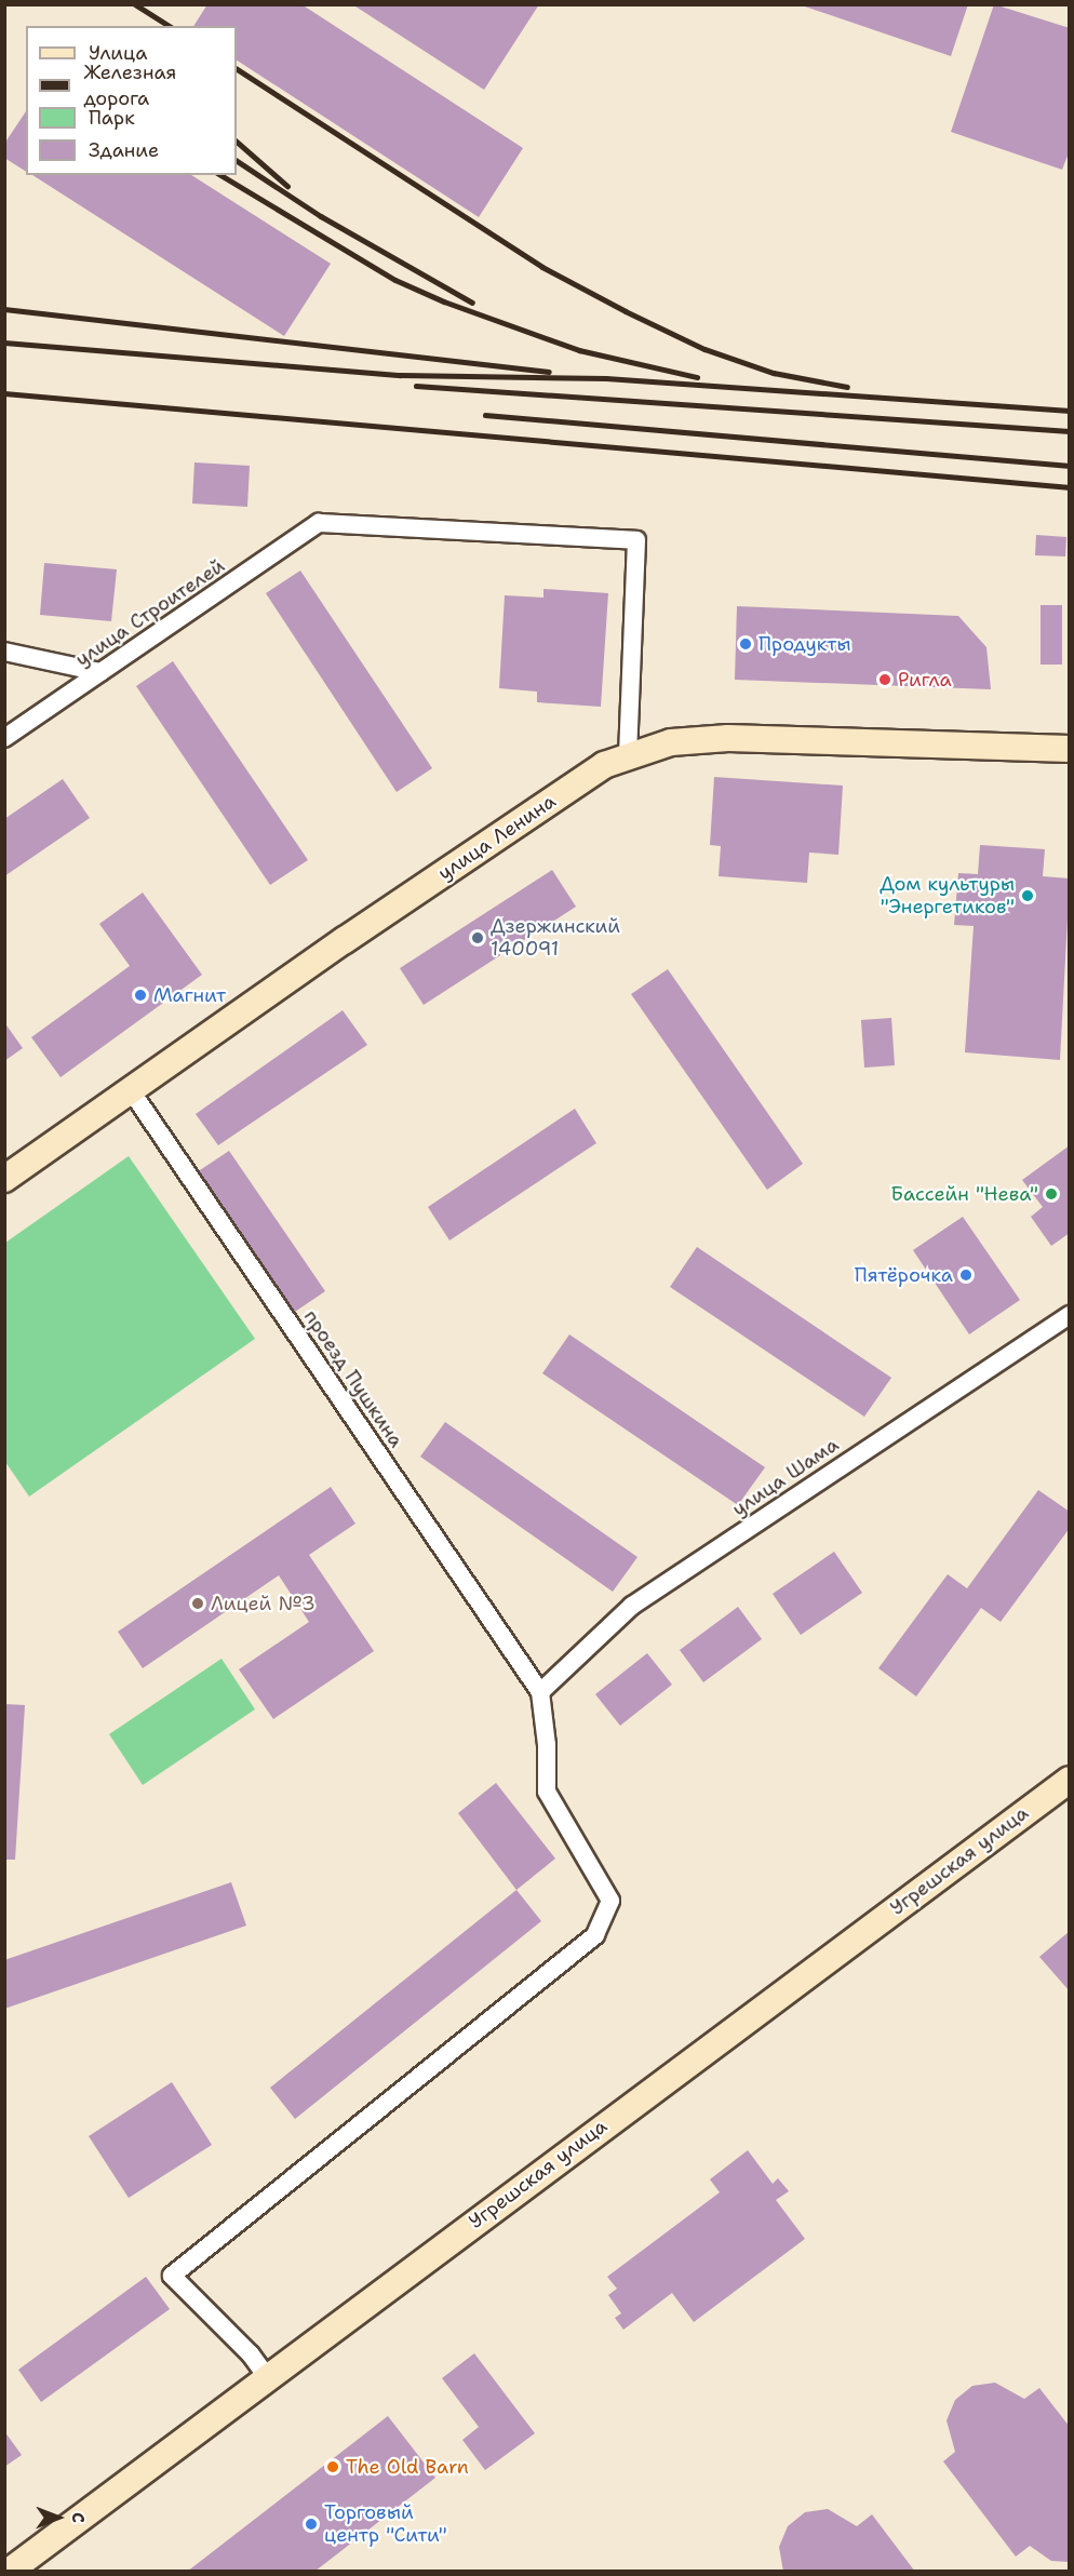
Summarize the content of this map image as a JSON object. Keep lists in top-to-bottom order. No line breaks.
{"streets":{"main road":["улица Ленина","Угрешская улица"],"street":["улица Строителей","проезд Пушкина","улица Шама"]},"crossings":[["улица Строителей","улица Ленина"],["улица Ленина","проезд Пушкина"],["проезд Пушкина","улица Шама"]],"places":["Продукты","Ригла","Дом культуры \"Энергетиков\"","Дзержинский 140091","Магнит","Бассейн \"Нева\"","Пятёрочка","Лицей №3","The Old Barn","Торговый центр \"Сити\""],"legend":["Улица","Железная дорога","Парк","Здание"],"north":"right"}
